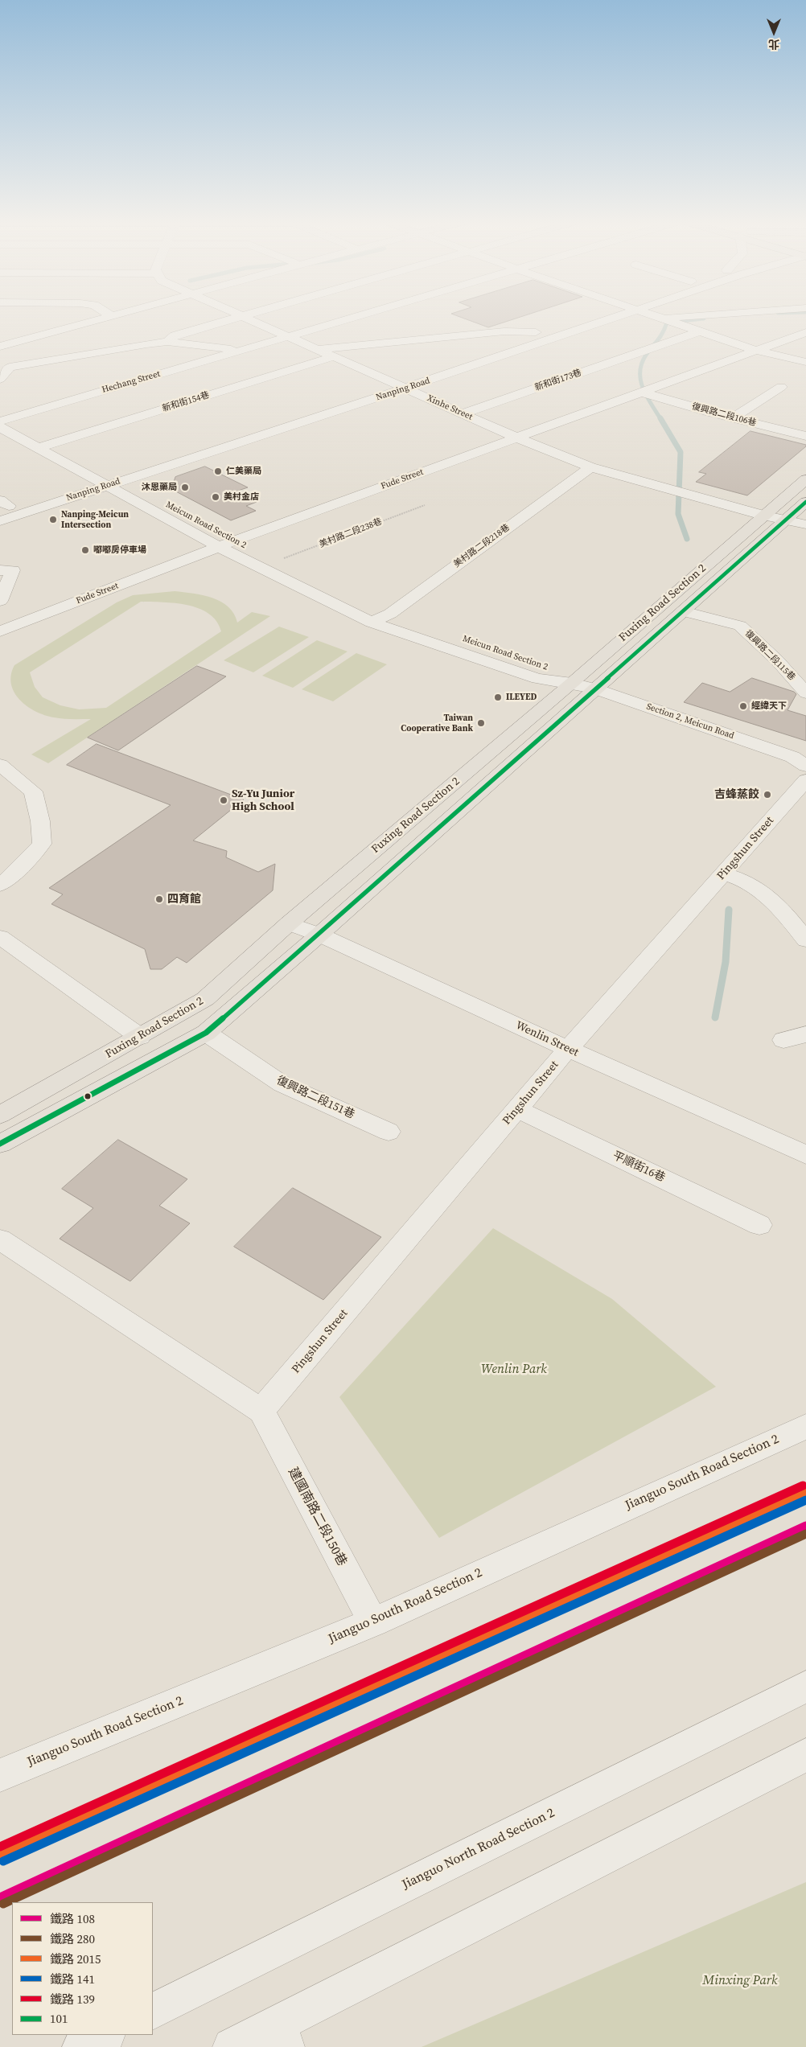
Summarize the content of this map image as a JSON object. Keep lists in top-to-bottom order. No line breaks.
{"streets":{"main road":["Fuxing Road Section 2"],"street":["新和街173巷","Hechang Street","Nanping Road","新和街154巷","Xinhe Street","復興路二段106巷","Fude Street","Meicun Road Section 2","美村路二段218巷","復興路二段115巷","Section 2, Meicun Road","Pingshun Street","Wenlin Street","復興路二段151巷","平順街16巷","Jianguo South Road Section 2","建國南路二段150巷","Jianguo North Road Section 2"],"path":["美村路二段238巷"]},"crossings":[["新和街173巷","Xinhe Street"],["Hechang Street","Xinhe Street"],["Hechang Street","Meicun Road Section 2"],["Nanping Road","Xinhe Street"],["Nanping Road","Meicun Road Section 2"],["新和街154巷","Xinhe Street"],["新和街154巷","Meicun Road Section 2"],["Xinhe Street","Fude Street"],["Xinhe Street","美村路二段218巷"],["Xinhe Street","Fuxing Road Section 2"],["復興路二段106巷","Fude Street"],["Fude Street","Meicun Road Section 2"],["Meicun Road Section 2","美村路二段238巷"],["Meicun Road Section 2","美村路二段218巷"],["Meicun Road Section 2","Fuxing Road Section 2"],["Meicun Road Section 2","Section 2, Meicun Road"],["Fuxing Road Section 2","復興路二段115巷"],["Fuxing Road Section 2","Section 2, Meicun Road"],["Fuxing Road Section 2","Wenlin Street"],["Fuxing Road Section 2","復興路二段151巷"],["Pingshun Street","Wenlin Street"],["Pingshun Street","平順街16巷"],["Pingshun Street","建國南路二段150巷"],["Jianguo South Road Section 2","建國南路二段150巷"]],"parks":["Wenlin Park","Minxing Park"],"places":["仁美藥局","沐恩藥局","美村金店","Nanping-Meicun Intersection","嘟嘟房停車場","ILEYED","經緯天下","Taiwan Cooperative Bank","吉蜂蒸餃","Sz-Yu Junior High School","四育館"],"lines":["transit line 101","rail line 139","rail line 2015","rail line 141","rail line 108","rail line 280"],"legend":["鐵路 108","鐵路 280","鐵路 2015","鐵路 141","鐵路 139","101"],"north":"bottom"}
